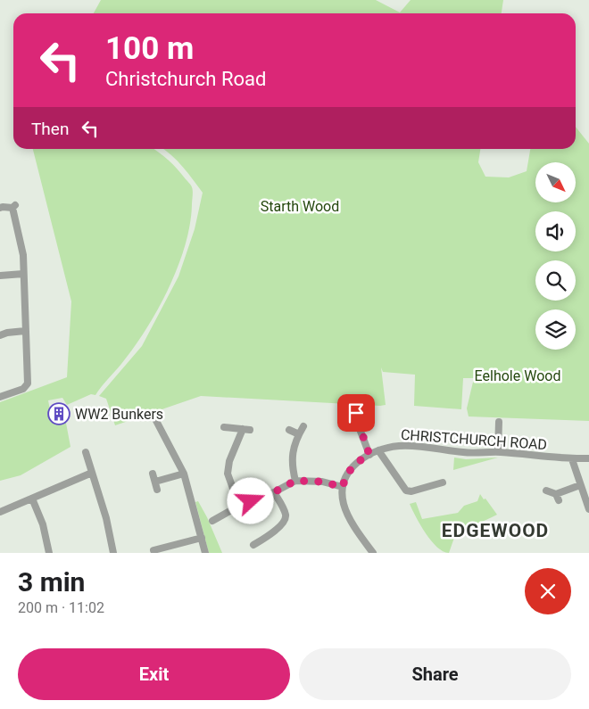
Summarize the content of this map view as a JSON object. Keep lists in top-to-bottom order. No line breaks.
{"streets":{"street":["CHRISTCHURCH ROAD"]},"districts":["EDGEWOOD"],"parks":["Starth Wood","Eelhole Wood"],"places":{"building":["WW2 Bunkers"]},"north":"bottom right","page":{"turn":["100 m","Christchurch Road"],"then":"Then","heading":["3 min","200 m · 11:02"],"buttons":["Exit","Share"]}}
